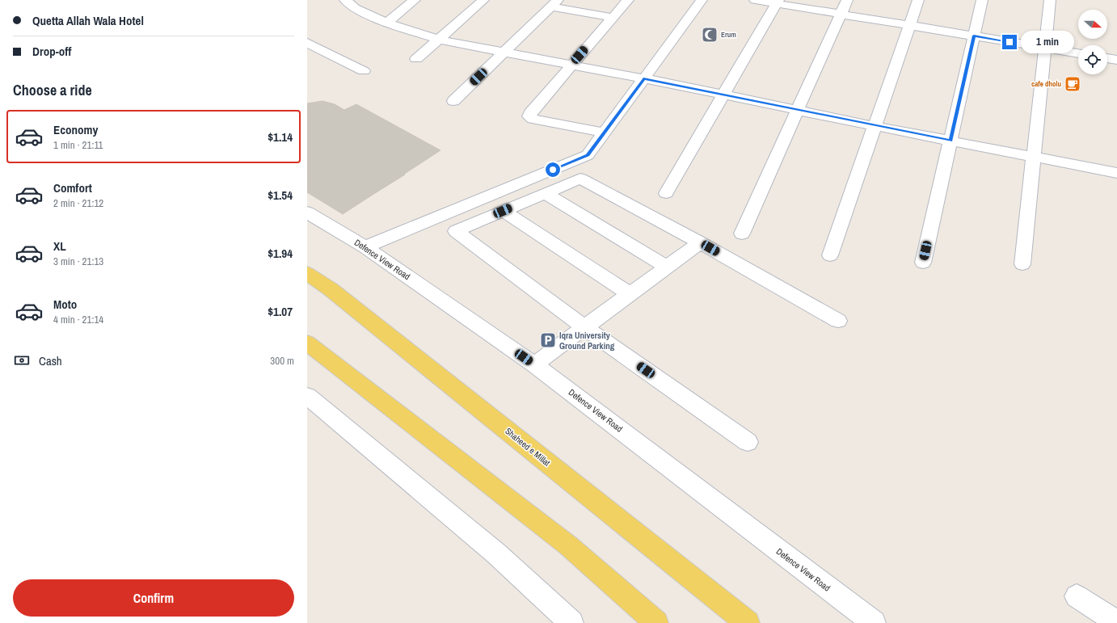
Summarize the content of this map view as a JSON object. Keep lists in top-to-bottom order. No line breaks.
{"streets":{"main road":["Shaheed e Millat"],"street":["Defence View Road"]},"places":{"mosque":["Erum"],"cafe":["cafe dholu"],"parking":["Iqra University Ground Parking"]},"north":"right","page":{"banner":["Quetta Allah Wala Hotel","Drop-off"],"bubble":"1 min","heading":"Choose a ride","list":[{"name":"Economy","note":"1 min · 21:11","value":"$1.14"},{"name":"Comfort","note":"2 min · 21:12","value":"$1.54"},{"name":"XL","note":"3 min · 21:13","value":"$1.94"},{"name":"Moto","note":"4 min · 21:14","value":"$1.07"}],"pay":["Cash","300 m"],"buttons":"Confirm"}}
